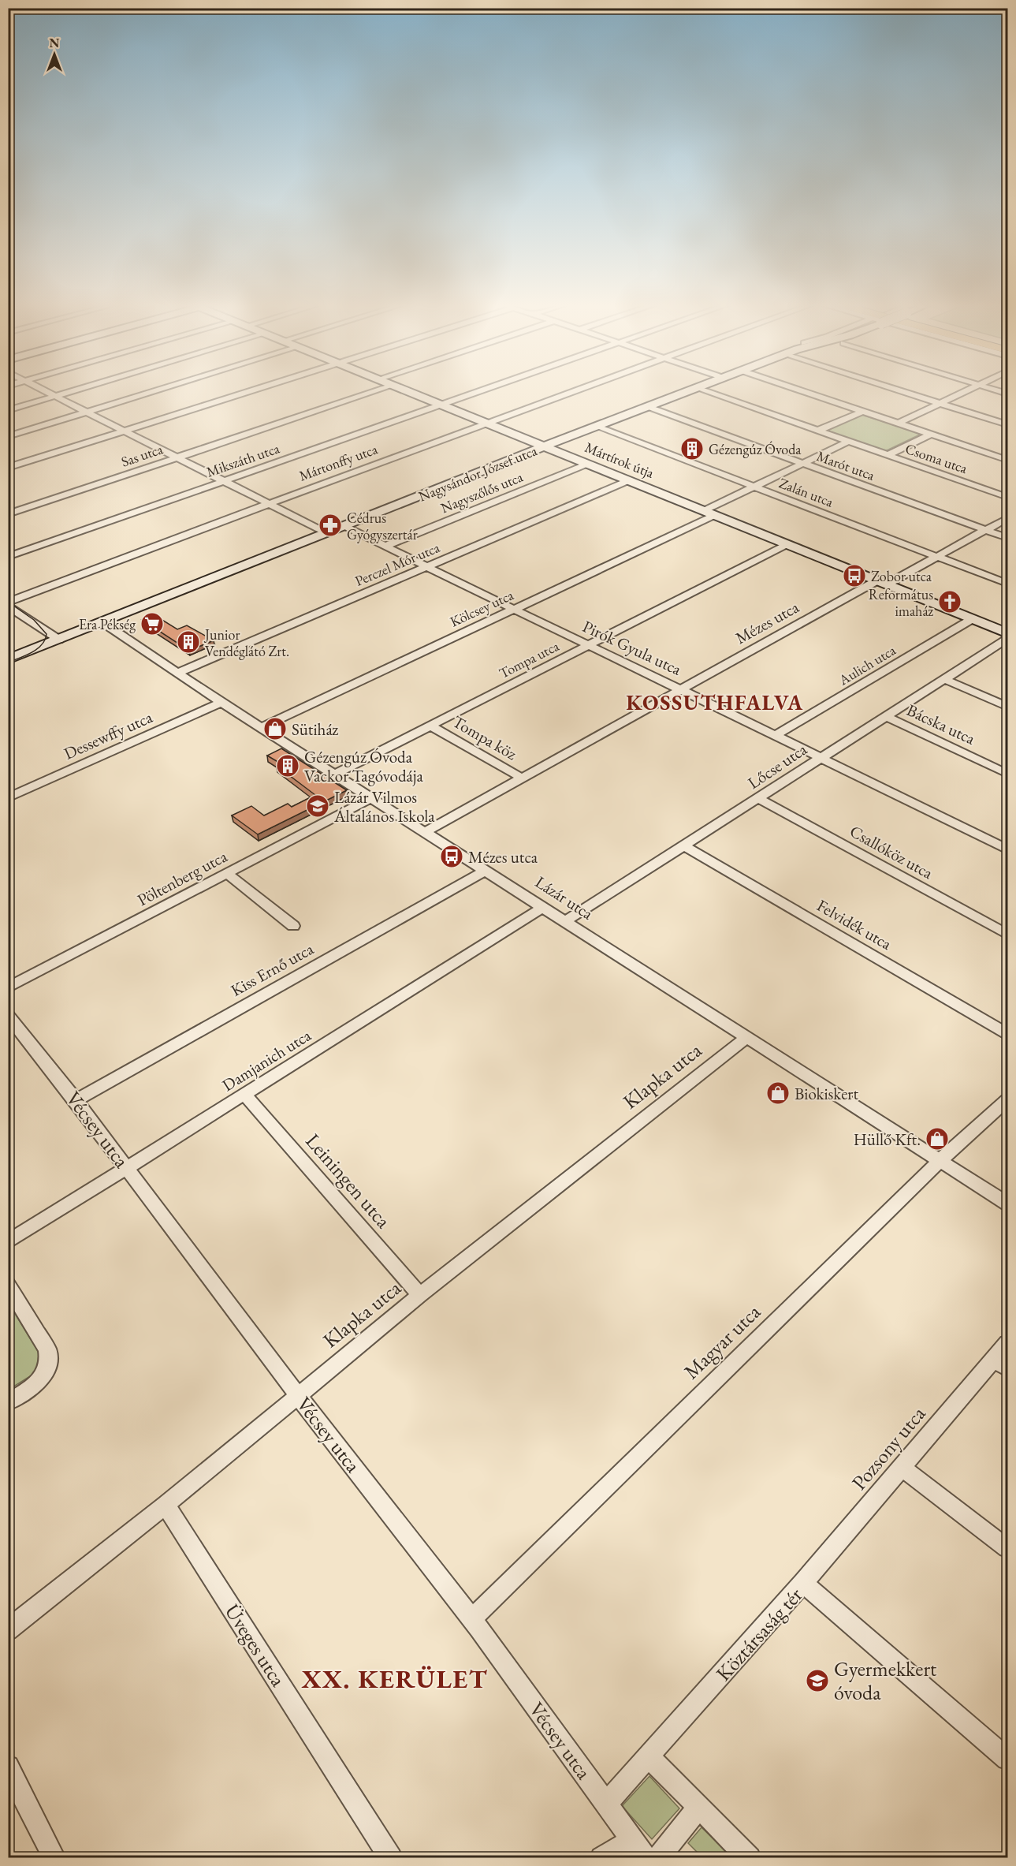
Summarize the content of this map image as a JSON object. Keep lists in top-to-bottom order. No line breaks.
{"streets":{"street":["Sas utca","Csoma utca","Mikszáth utca","Mártírok útja","Mártonffy utca","Marót utca","Nagysándor József utca","Nagyszőlős utca","Zalán utca","Perczel Mór utca","Kölcsey utca","Mézes utca","Pirók Gyula utca","Tompa utca","Aulich utca","Bácska utca","Dessewffy utca","Tompa köz","Lőcse utca","Csallóköz utca","Pöltenberg utca","Lázár utca","Felvidék utca","Kiss Ernő utca","Damjanich utca","Klapka utca","Vécsey utca","Leiningen utca","Magyar utca","Pozsony utca","Köztársaság tér","Üveges utca"]},"crossings":[["Csoma utca","Kölcsey utca"],["Mikszáth utca","Mártírok útja"],["Mártírok útja","Mártonffy utca"],["Mártírok útja","Nagysándor József utca"],["Mártírok útja","Nagyszőlős utca"],["Mártírok útja","Perczel Mór utca"],["Mártírok útja","Kölcsey utca"],["Mártírok útja","Mézes utca"],["Mártírok útja","Tompa utca"],["Mártírok útja","Aulich utca"],["Marót utca","Nagysándor József utca"],["Marót utca","Kölcsey utca"],["Nagysándor József utca","Zalán utca"],["Nagysándor József utca","Pirók Gyula utca"],["Nagysándor József utca","Lázár utca"],["Nagyszőlős utca","Pirók Gyula utca"],["Zalán utca","Kölcsey utca"],["Perczel Mór utca","Pirók Gyula utca"],["Perczel Mór utca","Lázár utca"],["Kölcsey utca","Pirók Gyula utca"],["Kölcsey utca","Lázár utca"],["Mézes utca","Pirók Gyula utca"],["Mézes utca","Tompa köz"],["Mézes utca","Lázár utca"],["Pirók Gyula utca","Tompa utca"],["Pirók Gyula utca","Aulich utca"],["Pirók Gyula utca","Lőcse utca"],["Tompa utca","Tompa köz"],["Tompa utca","Lázár utca"],["Bácska utca","Lőcse utca"],["Dessewffy utca","Lázár utca"],["Lőcse utca","Csallóköz utca"],["Lőcse utca","Lázár utca"],["Lőcse utca","Felvidék utca"],["Pöltenberg utca","Lázár utca"],["Lázár utca","Kiss Ernő utca"],["Lázár utca","Damjanich utca"],["Lázár utca","Klapka utca"],["Lázár utca","Magyar utca"],["Kiss Ernő utca","Vécsey utca"],["Damjanich utca","Vécsey utca"],["Damjanich utca","Leiningen utca"],["Klapka utca","Vécsey utca"],["Klapka utca","Leiningen utca"],["Klapka utca","Üveges utca"],["Vécsey utca","Magyar utca"],["Vécsey utca","Köztársaság tér"],["Pozsony utca","Köztársaság tér"]],"districts":["KOSSUTHFALVA","XX. KERÜLET"],"places":{"building":["Gézengúz Óvoda","Junior Vendéglátó Zrt.","Gézengúz Óvoda Vackor Tagóvodája"],"pharmacy":["Cédrus Gyógyszertár"],"bus stop":["Zobor utca","Mézes utca"],"church":["Református imaház"],"supermarket":["Era Pékség"],"shop":["Sütiház","Biokiskert","Hüllő Kft."],"school or university":["Lázár Vilmos Általános Iskola","Gyermekkert óvoda"]},"north":"top"}
